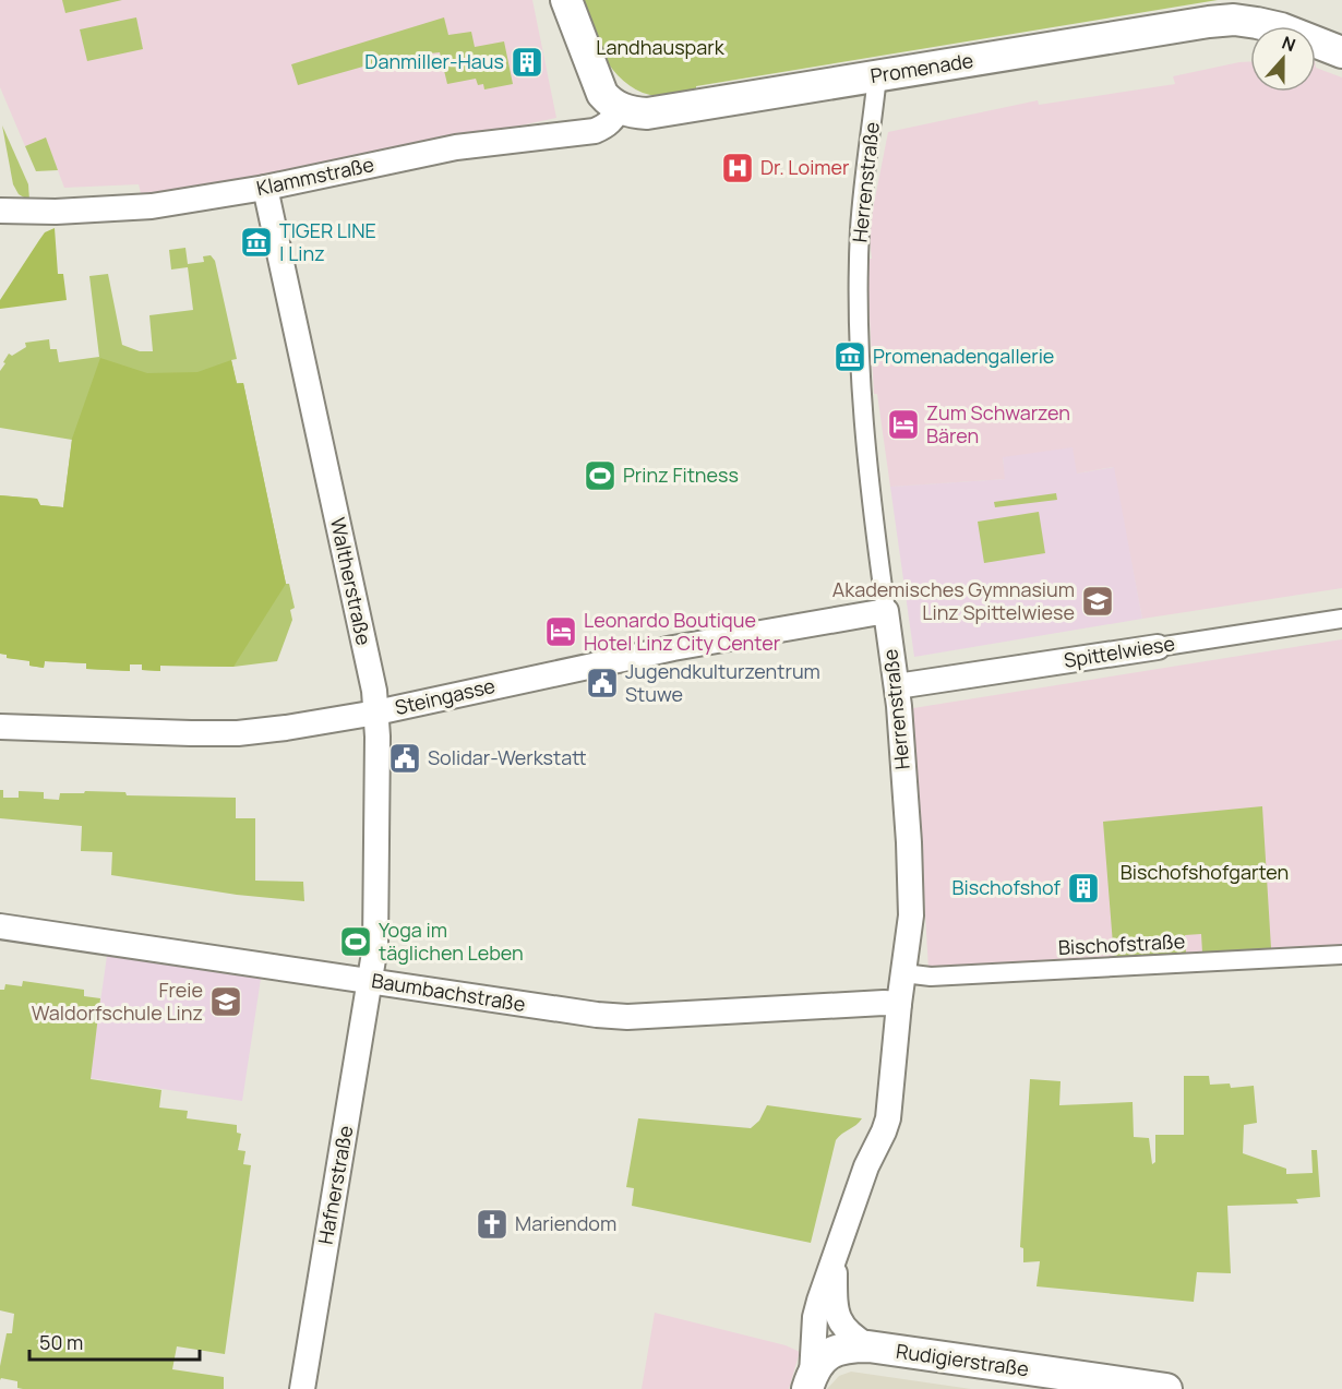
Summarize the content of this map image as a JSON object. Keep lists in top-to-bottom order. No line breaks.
{"streets":{"street":["Promenade","Klammstraße","Herrenstraße","Waltherstraße","Spittelwiese","Steingasse","Bischofstraße","Baumbachstraße","Hafnerstraße","Rudigierstraße"]},"crossings":[["Promenade","Klammstraße"],["Promenade","Herrenstraße"],["Klammstraße","Waltherstraße"],["Herrenstraße","Spittelwiese"],["Herrenstraße","Steingasse"],["Herrenstraße","Bischofstraße"],["Herrenstraße","Baumbachstraße"],["Herrenstraße","Rudigierstraße"],["Waltherstraße","Steingasse"],["Waltherstraße","Baumbachstraße"],["Waltherstraße","Hafnerstraße"],["Baumbachstraße","Hafnerstraße"]],"parks":["Landhauspark","Bischofshofgarten"],"places":{"building":["Danmiller-Haus","Bischofshof"],"hospital":["Dr. Loimer"],"museum":["TIGER LINE | Linz","Promenadengallerie"],"hotel":["Zum Schwarzen Bären","Leonardo Boutique Hotel Linz City Center"],"sports":["Prinz Fitness","Yoga im täglichen Leben"],"school or university":["Akademisches Gymnasium Linz Spittelwiese","Freie Waldorfschule Linz"],"public building":["Jugendkulturzentrum Stuwe","Solidar-Werkstatt"],"church":["Mariendom"]},"scale_bar":"50 m","north":"top"}
